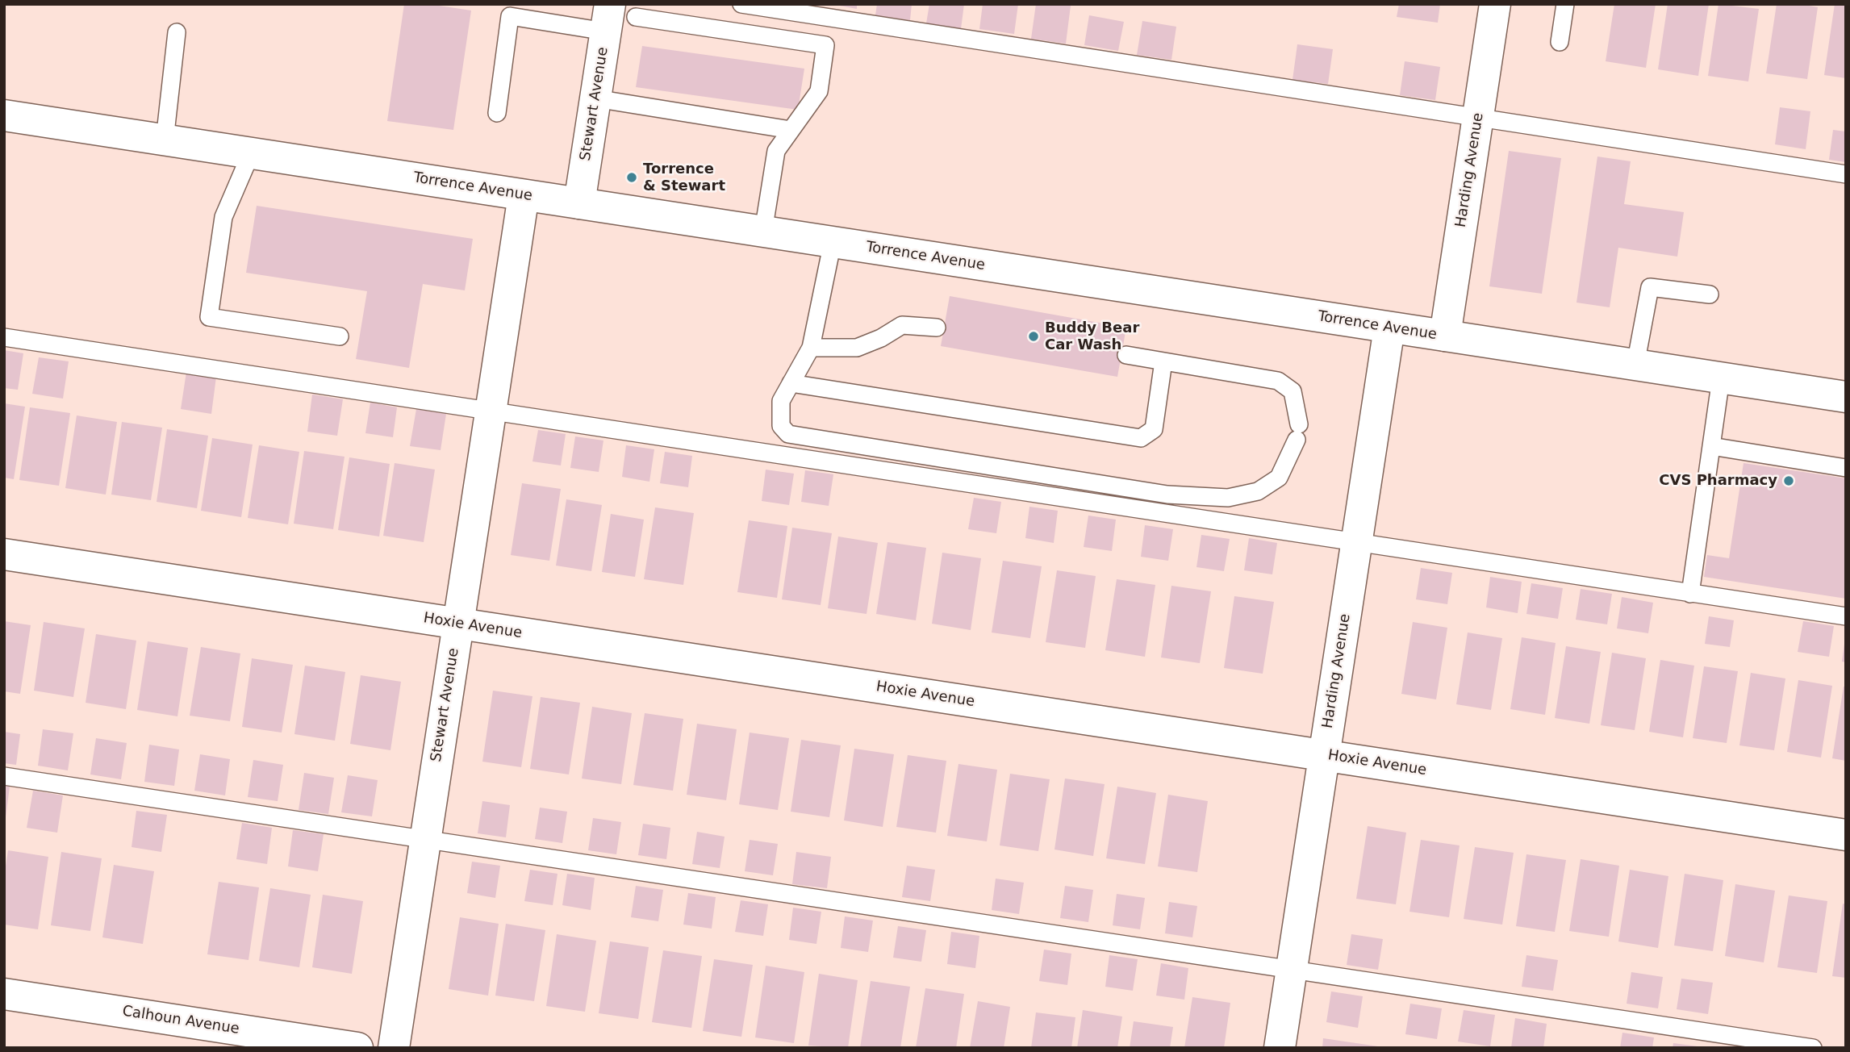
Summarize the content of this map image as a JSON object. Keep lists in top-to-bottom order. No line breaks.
{"streets":{"street":["Stewart Avenue","Harding Avenue","Torrence Avenue","Hoxie Avenue","Calhoun Avenue"]},"crossings":[["Stewart Avenue","Torrence Avenue"],["Stewart Avenue","Hoxie Avenue"],["Harding Avenue","Torrence Avenue"],["Harding Avenue","Hoxie Avenue"]],"places":["Torrence & Stewart","Buddy Bear Car Wash","CVS Pharmacy"]}
